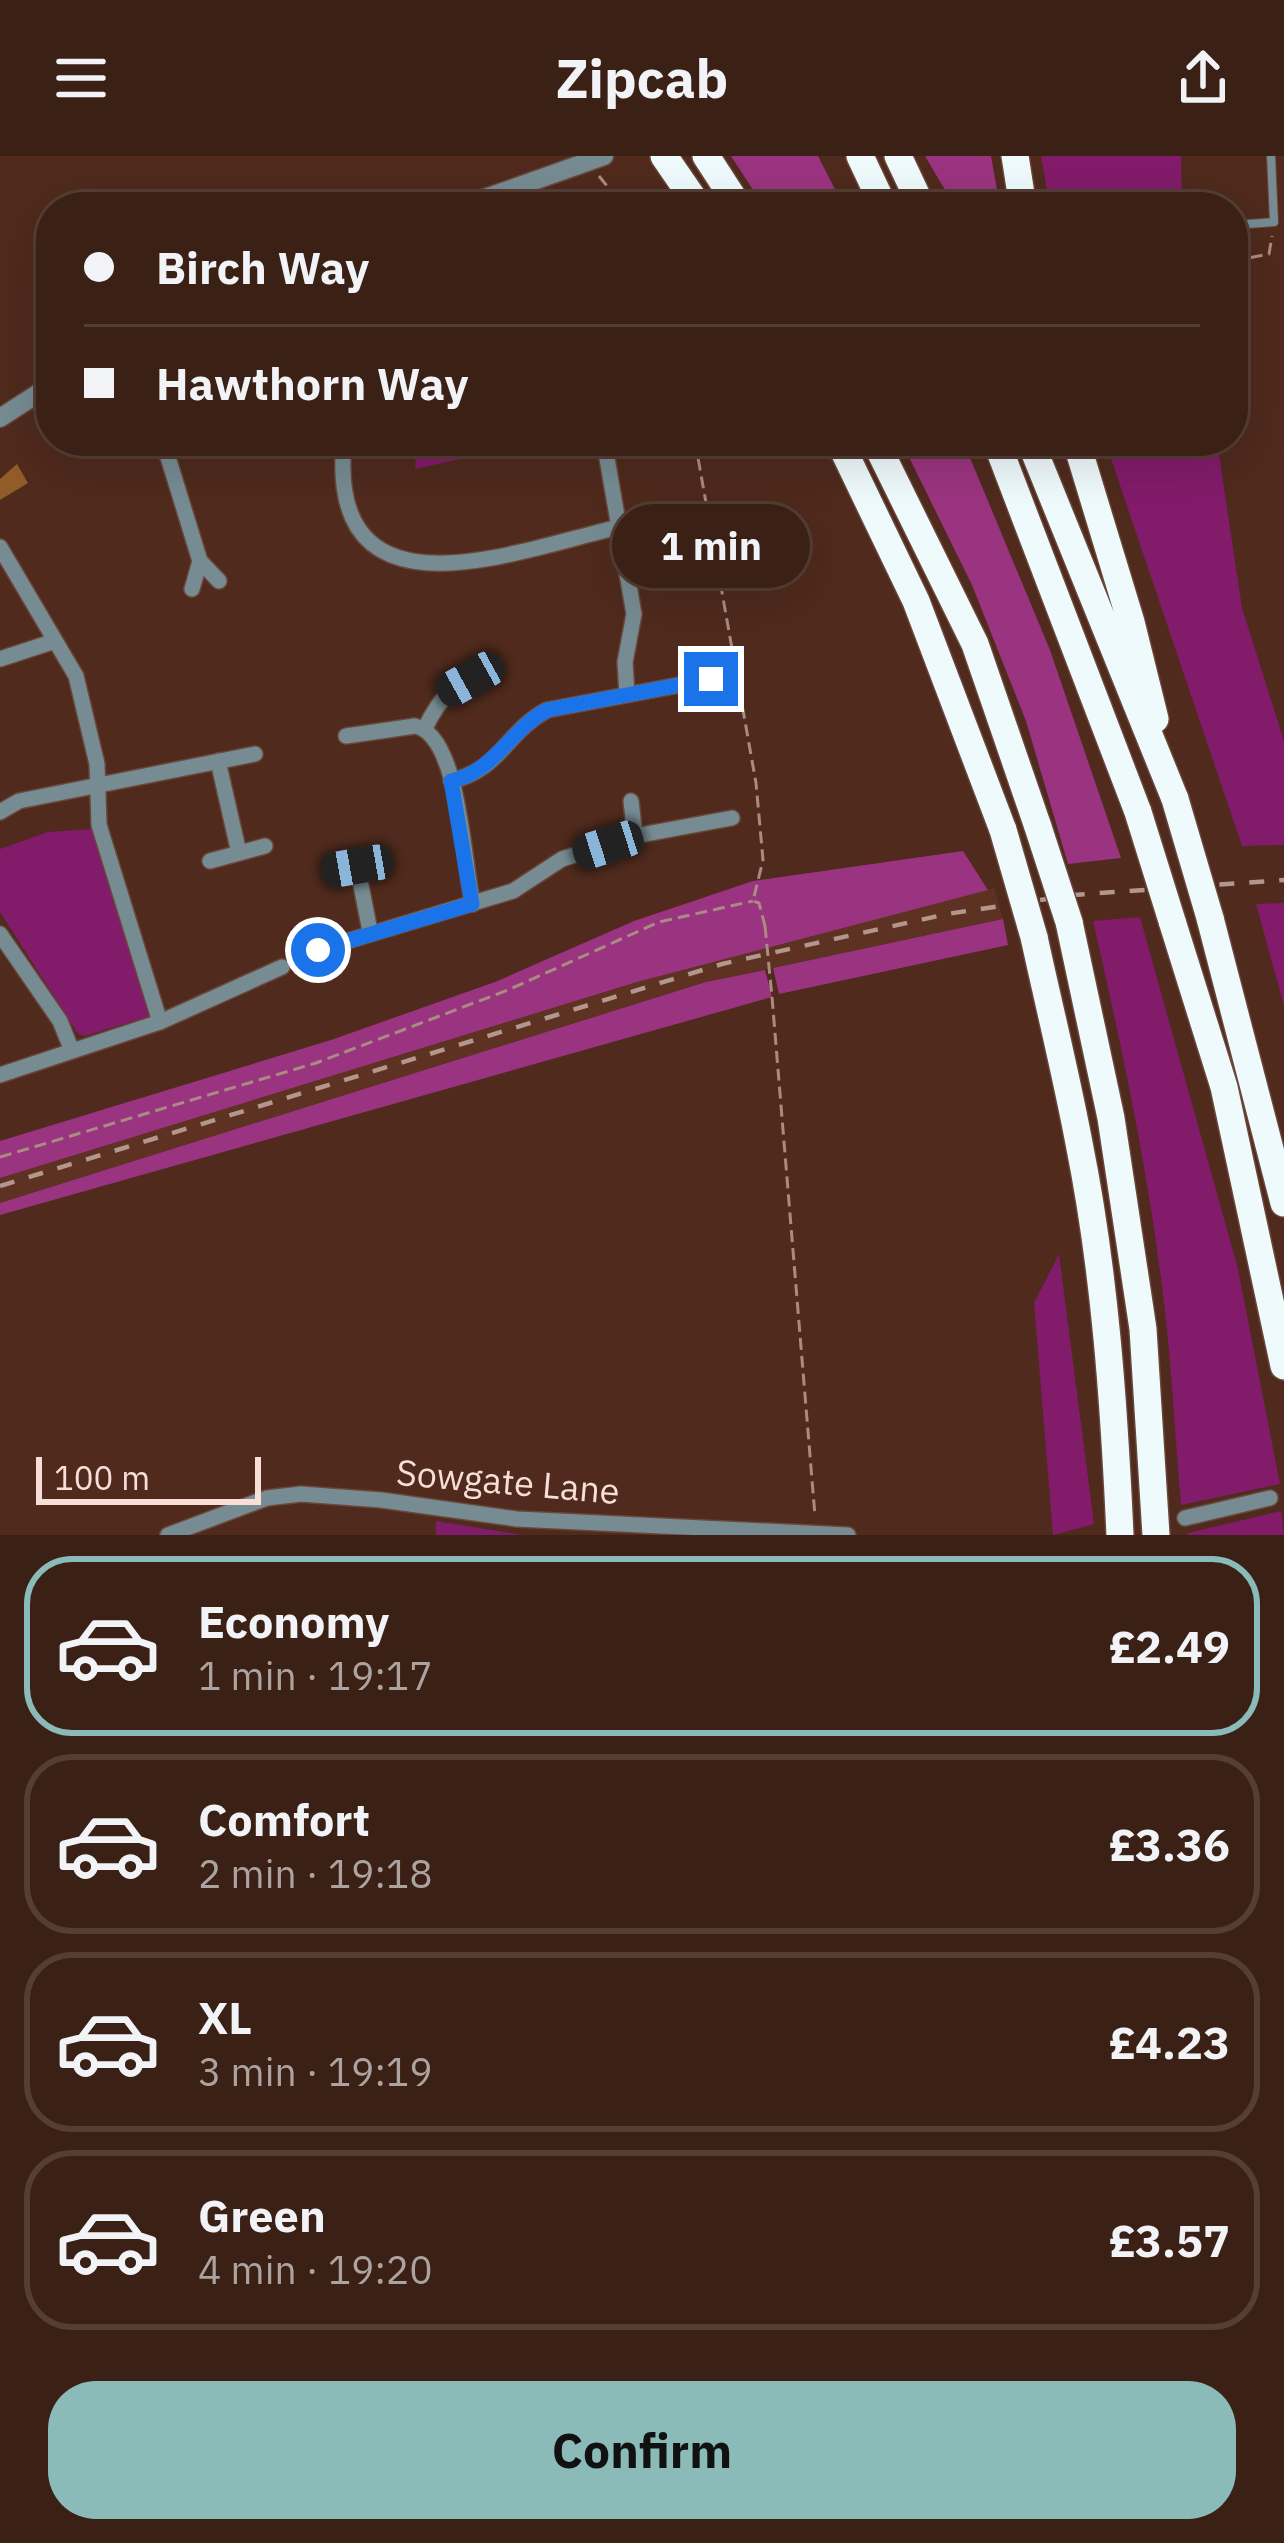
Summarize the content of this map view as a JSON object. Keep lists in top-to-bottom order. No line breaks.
{"streets":{"street":["Sowgate Lane"]},"scale_bar":"100 m","page":{"header":"Zipcab","banner":["Birch Way","Hawthorn Way"],"bubble":"1 min","scale":"100 m","list":[{"name":"Economy","note":"1 min · 19:17","value":"£2.49"},{"name":"Comfort","note":"2 min · 19:18","value":"£3.36"},{"name":"XL","note":"3 min · 19:19","value":"£4.23"},{"name":"Green","note":"4 min · 19:20","value":"£3.57"}],"buttons":"Confirm"}}
